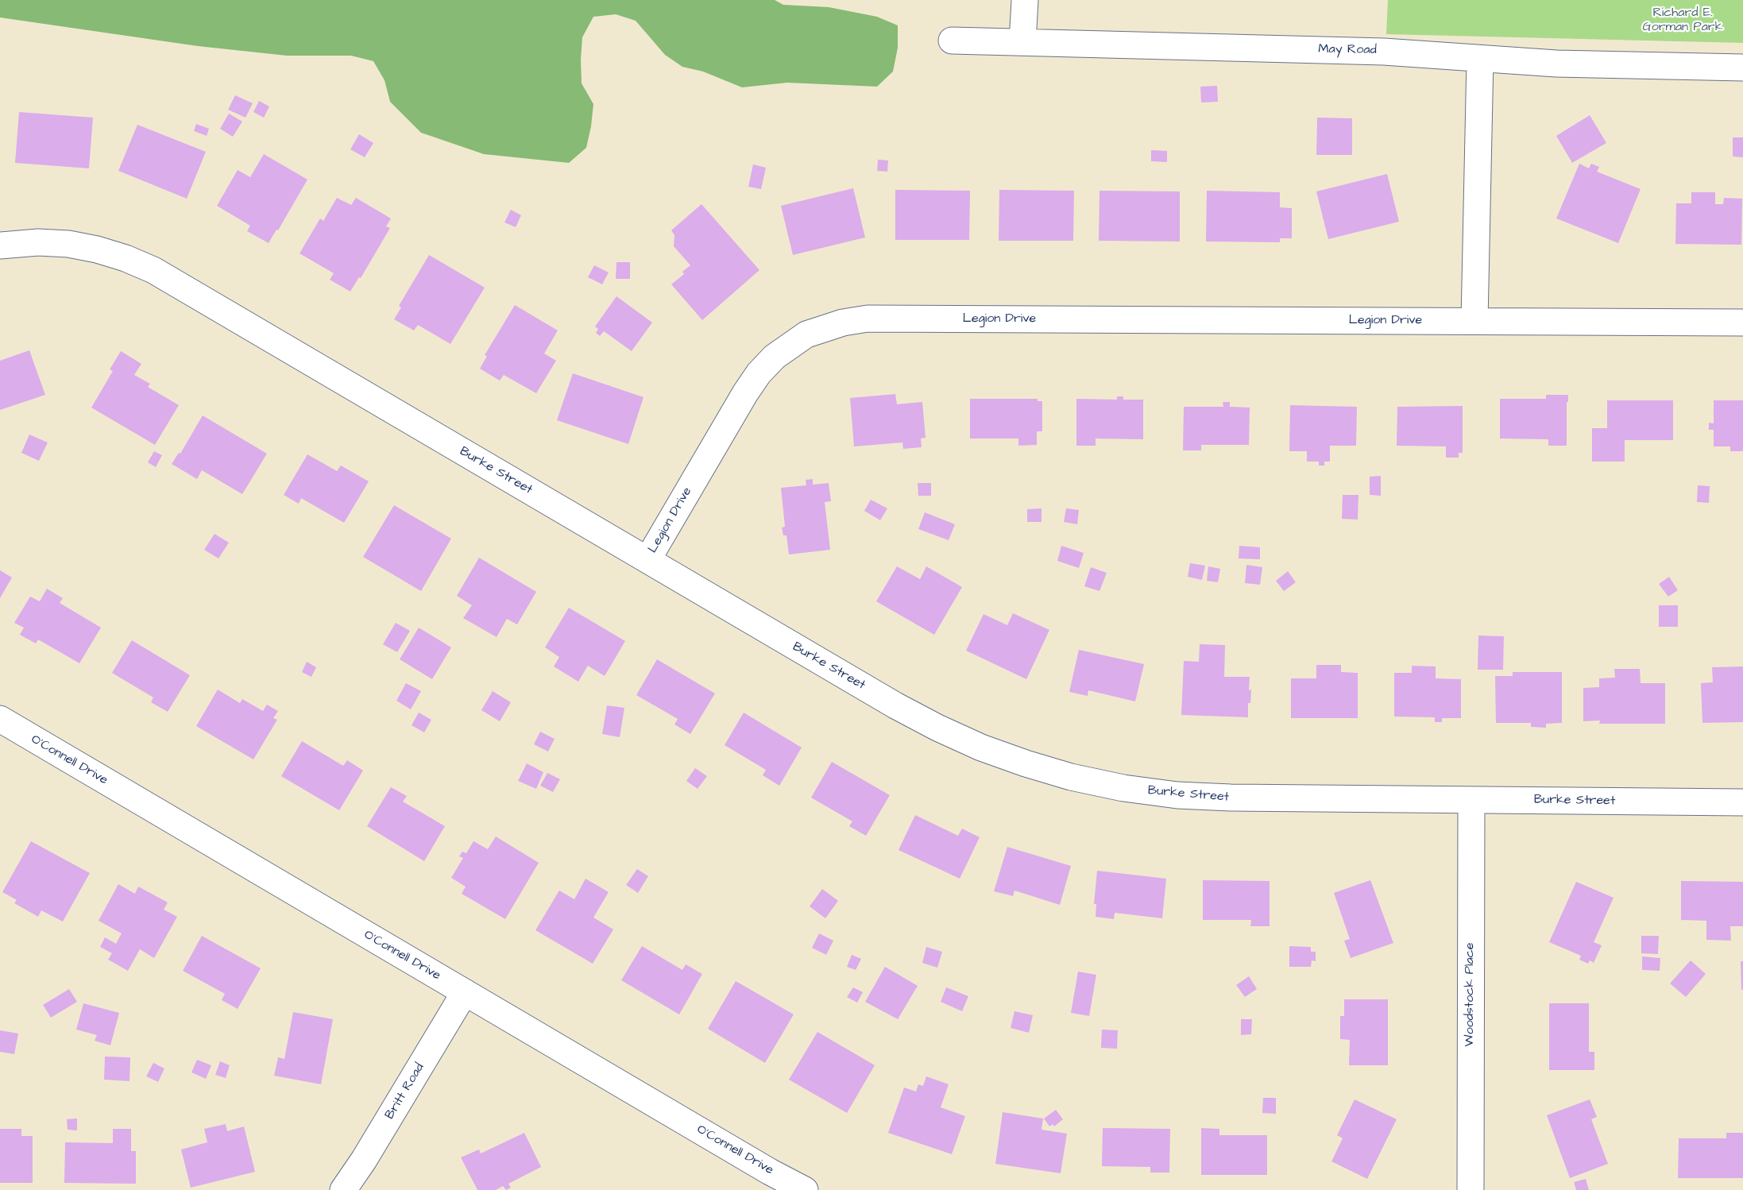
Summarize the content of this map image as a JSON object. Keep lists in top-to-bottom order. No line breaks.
{"streets":{"street":["May Road","Legion Drive","Burke Street","O'Connell Drive","Woodstock Place","Britt Road"]},"crossings":[["Legion Drive","Burke Street"],["Burke Street","Woodstock Place"],["O'Connell Drive","Britt Road"]],"parks":["Richard E. Gorman Park"]}
